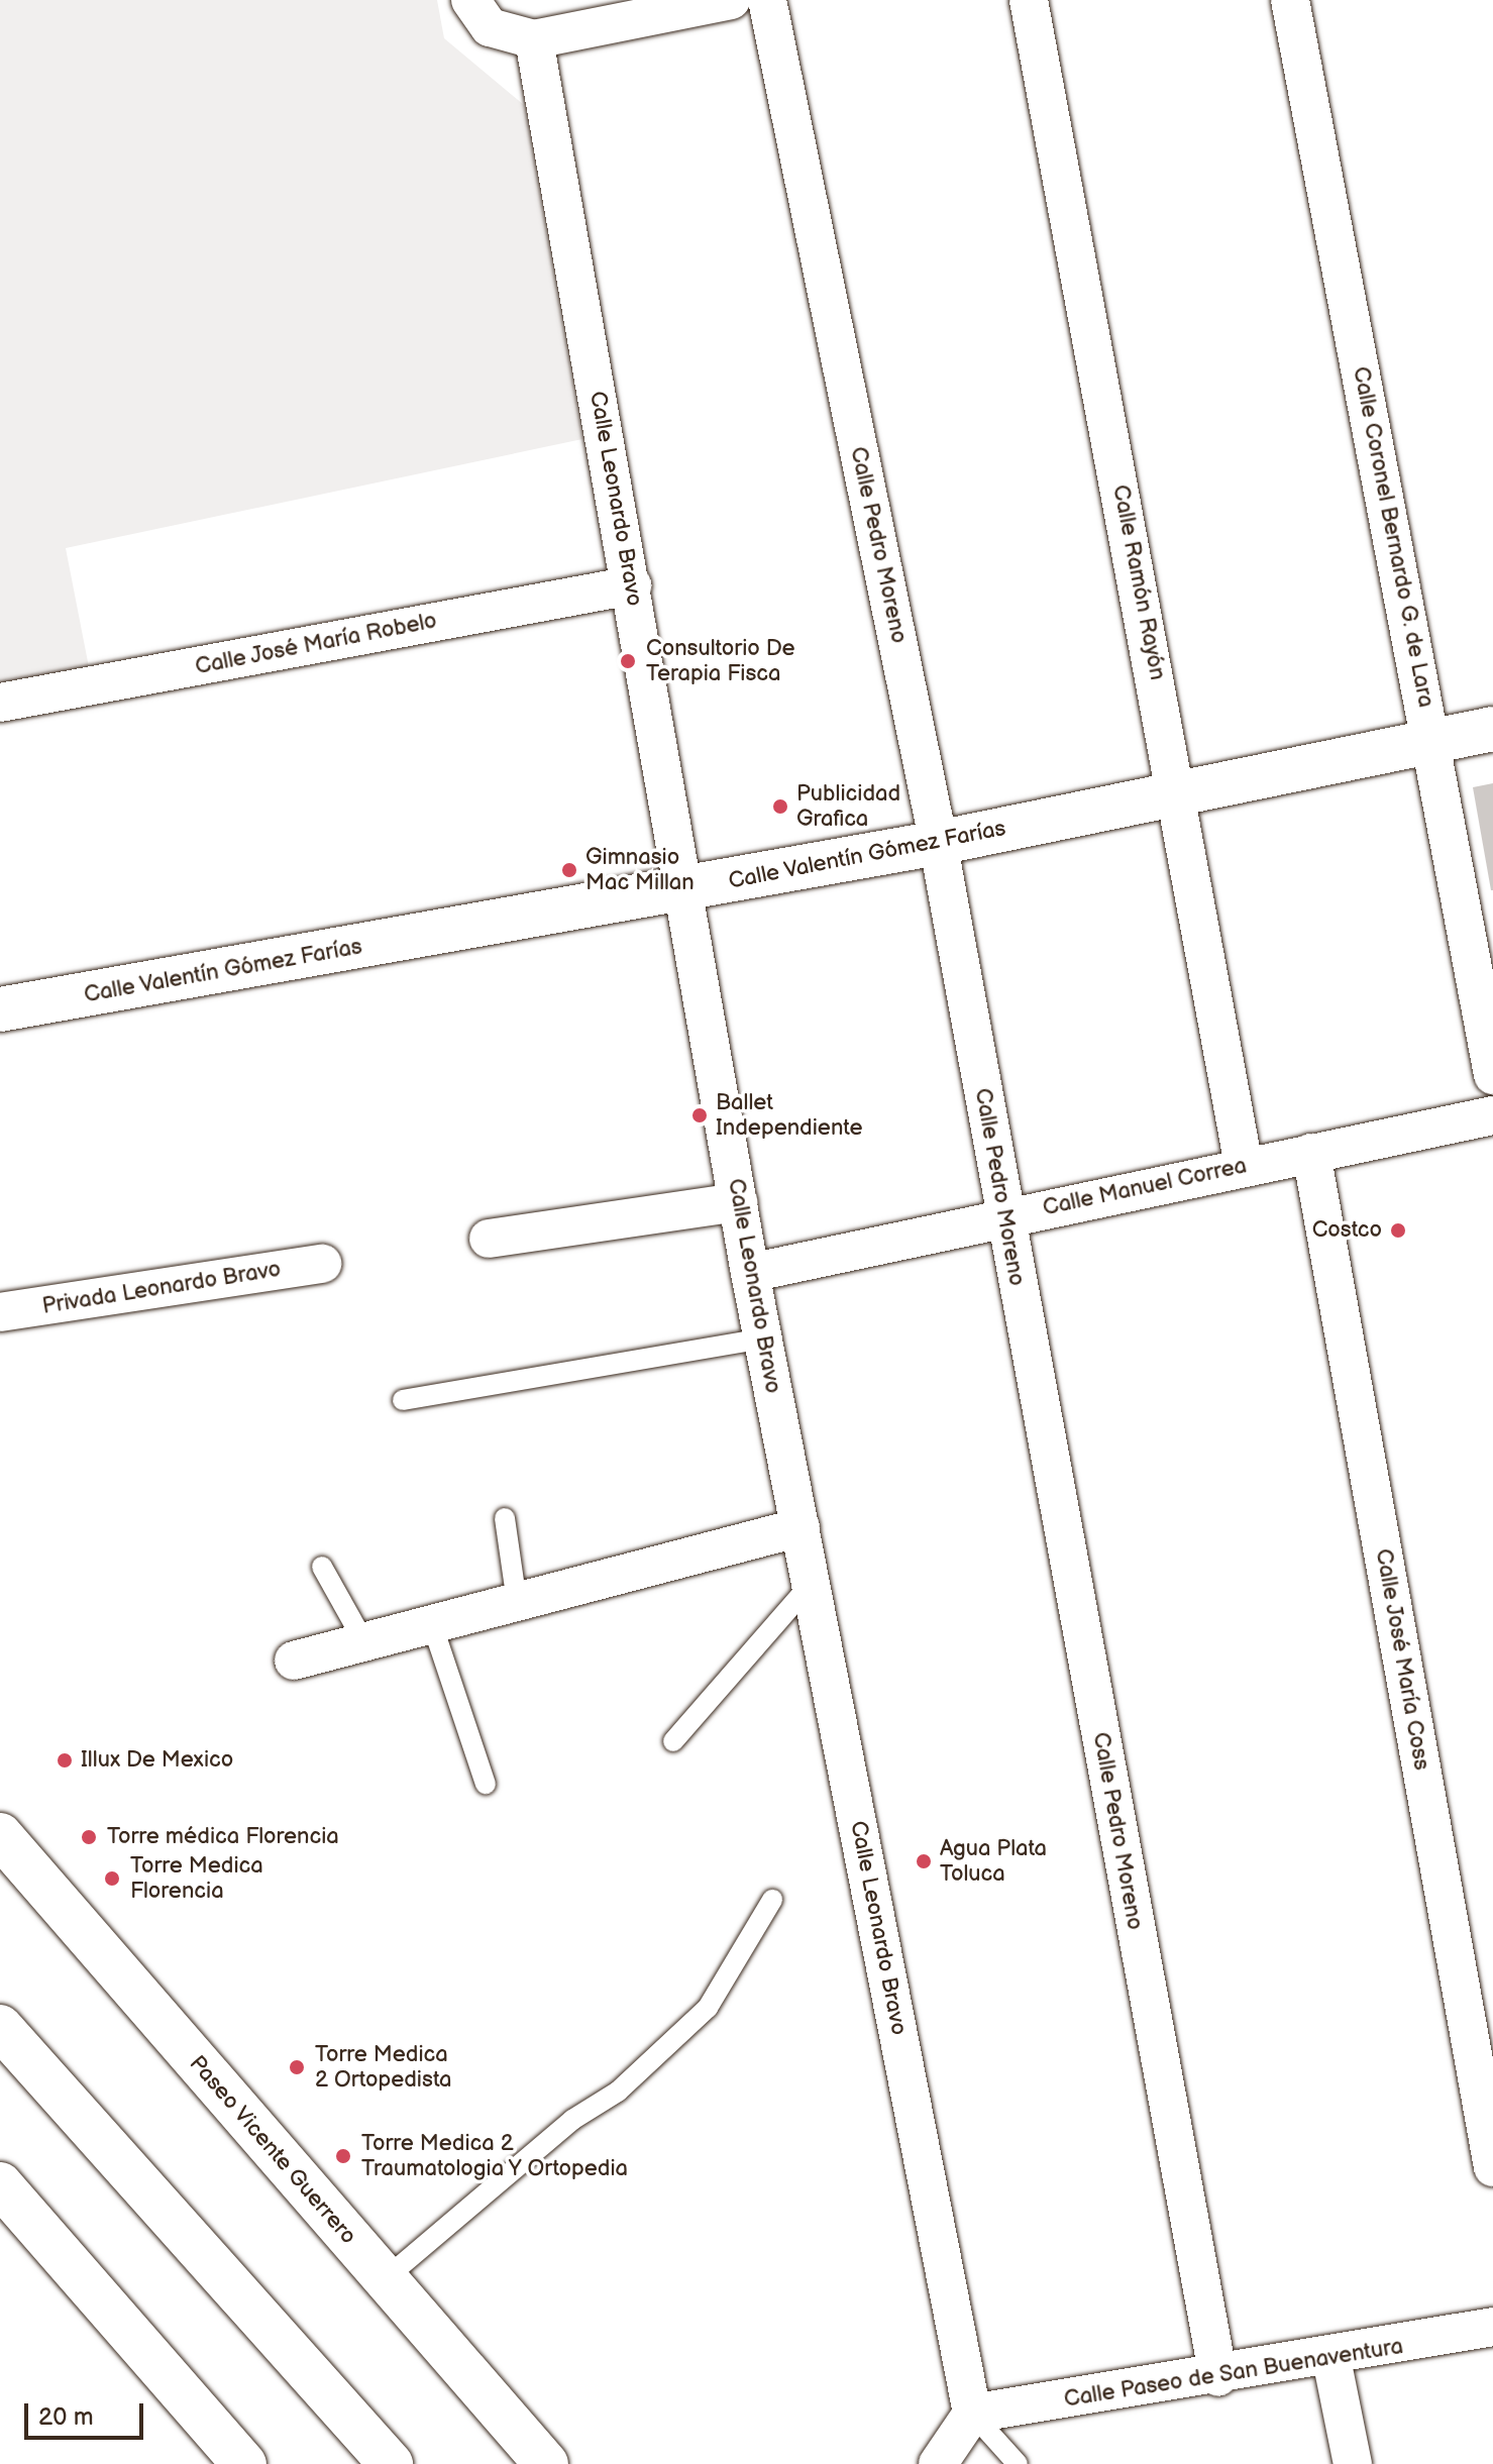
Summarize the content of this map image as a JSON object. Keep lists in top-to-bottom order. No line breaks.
{"streets":{"main road":["Calle Valentín Gómez Farías","Paseo Vicente Guerrero"],"street":["Calle Leonardo Bravo","Calle Coronel Bernardo G. de Lara","Calle Pedro Moreno","Calle Ramón Rayón","Calle José María Robelo","Calle Manuel Correa","Privada Leonardo Bravo","Calle José María Coss","Calle Paseo de San Buenaventura"]},"crossings":[["Calle Leonardo Bravo","Calle José María Robelo"],["Calle Leonardo Bravo","Calle Valentín Gómez Farías"],["Calle Leonardo Bravo","Calle Manuel Correa"],["Calle Leonardo Bravo","Calle Paseo de San Buenaventura"],["Calle Coronel Bernardo G. de Lara","Calle Valentín Gómez Farías"],["Calle Pedro Moreno","Calle Valentín Gómez Farías"],["Calle Pedro Moreno","Calle Manuel Correa"],["Calle Pedro Moreno","Calle Paseo de San Buenaventura"],["Calle Ramón Rayón","Calle Valentín Gómez Farías"],["Calle Ramón Rayón","Calle Manuel Correa"],["Calle Manuel Correa","Calle José María Coss"]],"places":["Consultorio De Terapia Fisca","Publicidad Grafica","Gimnasio Mac Millan","Ballet Independiente","Costco","Illux De Mexico","Torre médica Florencia","Agua Plata Toluca","Torre Medica Florencia","Torre Medica 2 Ortopedista","Torre Medica 2 Traumatologia Y Ortopedia"],"scale_bar":"20 m"}
